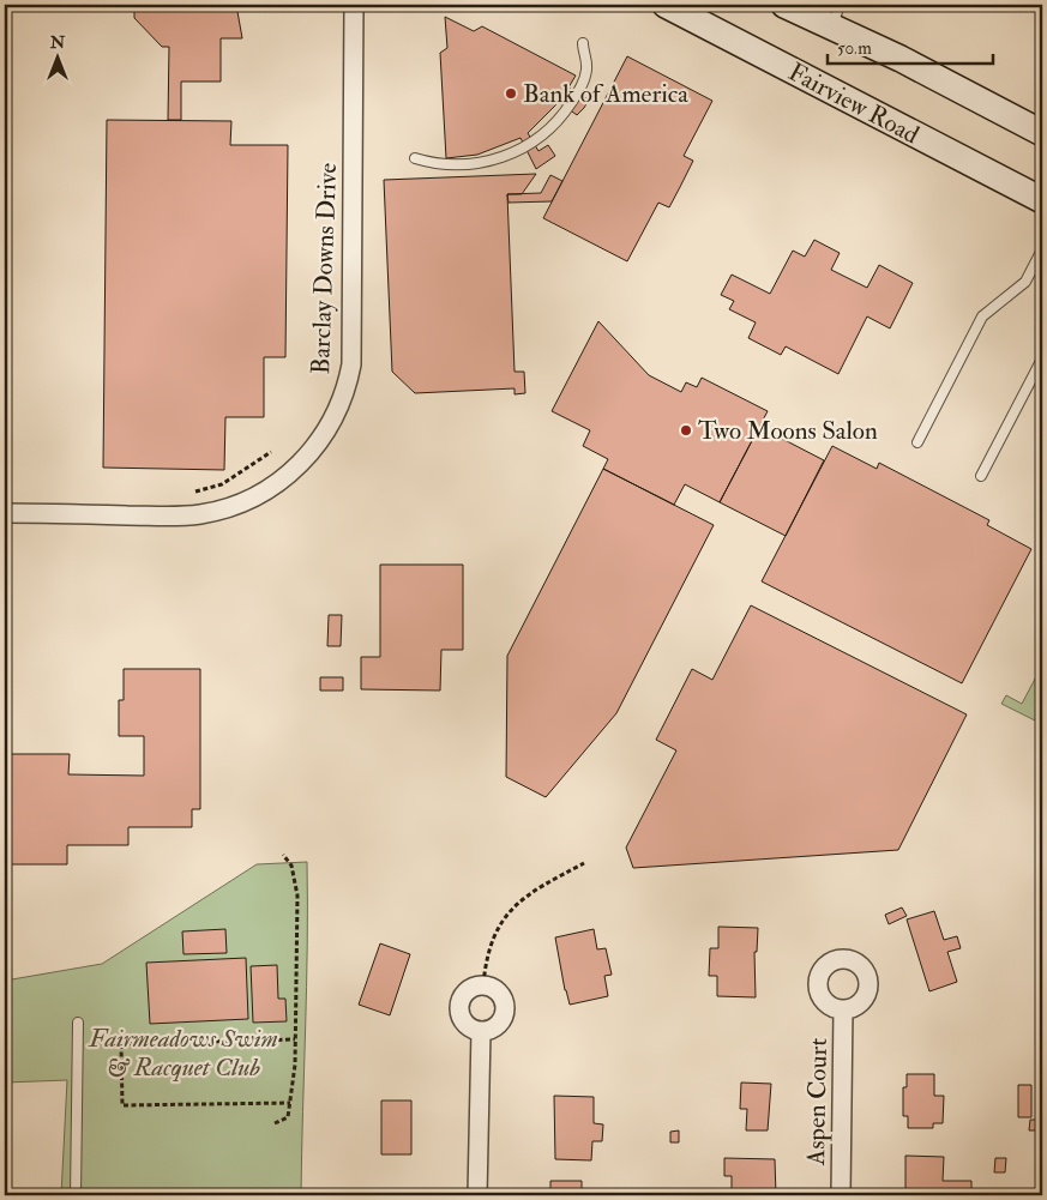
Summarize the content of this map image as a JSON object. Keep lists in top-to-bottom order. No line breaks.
{"streets":{"main road":["Fairview Road"],"street":["Barclay Downs Drive","Aspen Court"]},"parks":["Fairmeadows Swim & Racquet Club"],"places":["Bank of America","Two Moons Salon"],"scale_bar":"50 m","north":"top"}
